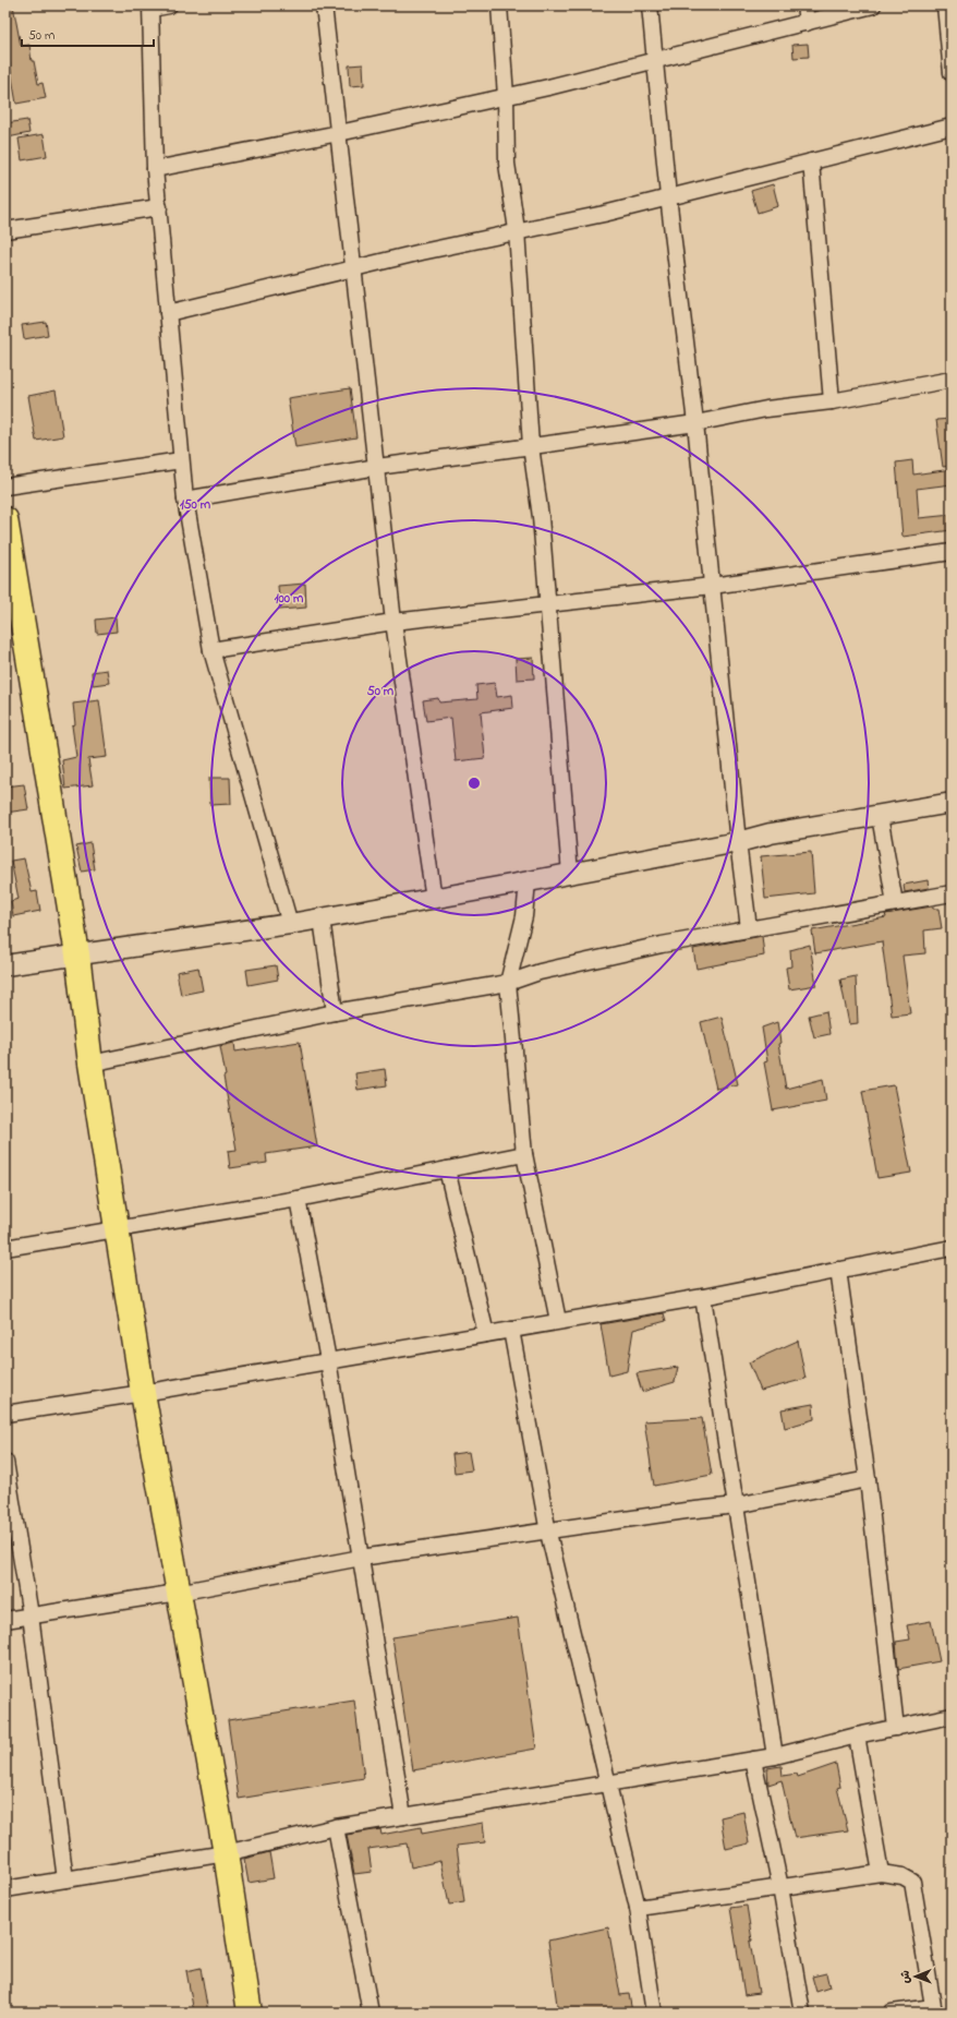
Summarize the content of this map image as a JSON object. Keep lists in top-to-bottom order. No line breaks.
{"scale_bar":"50 m","north":"left","rings":["150 m","100 m","50 m"]}
